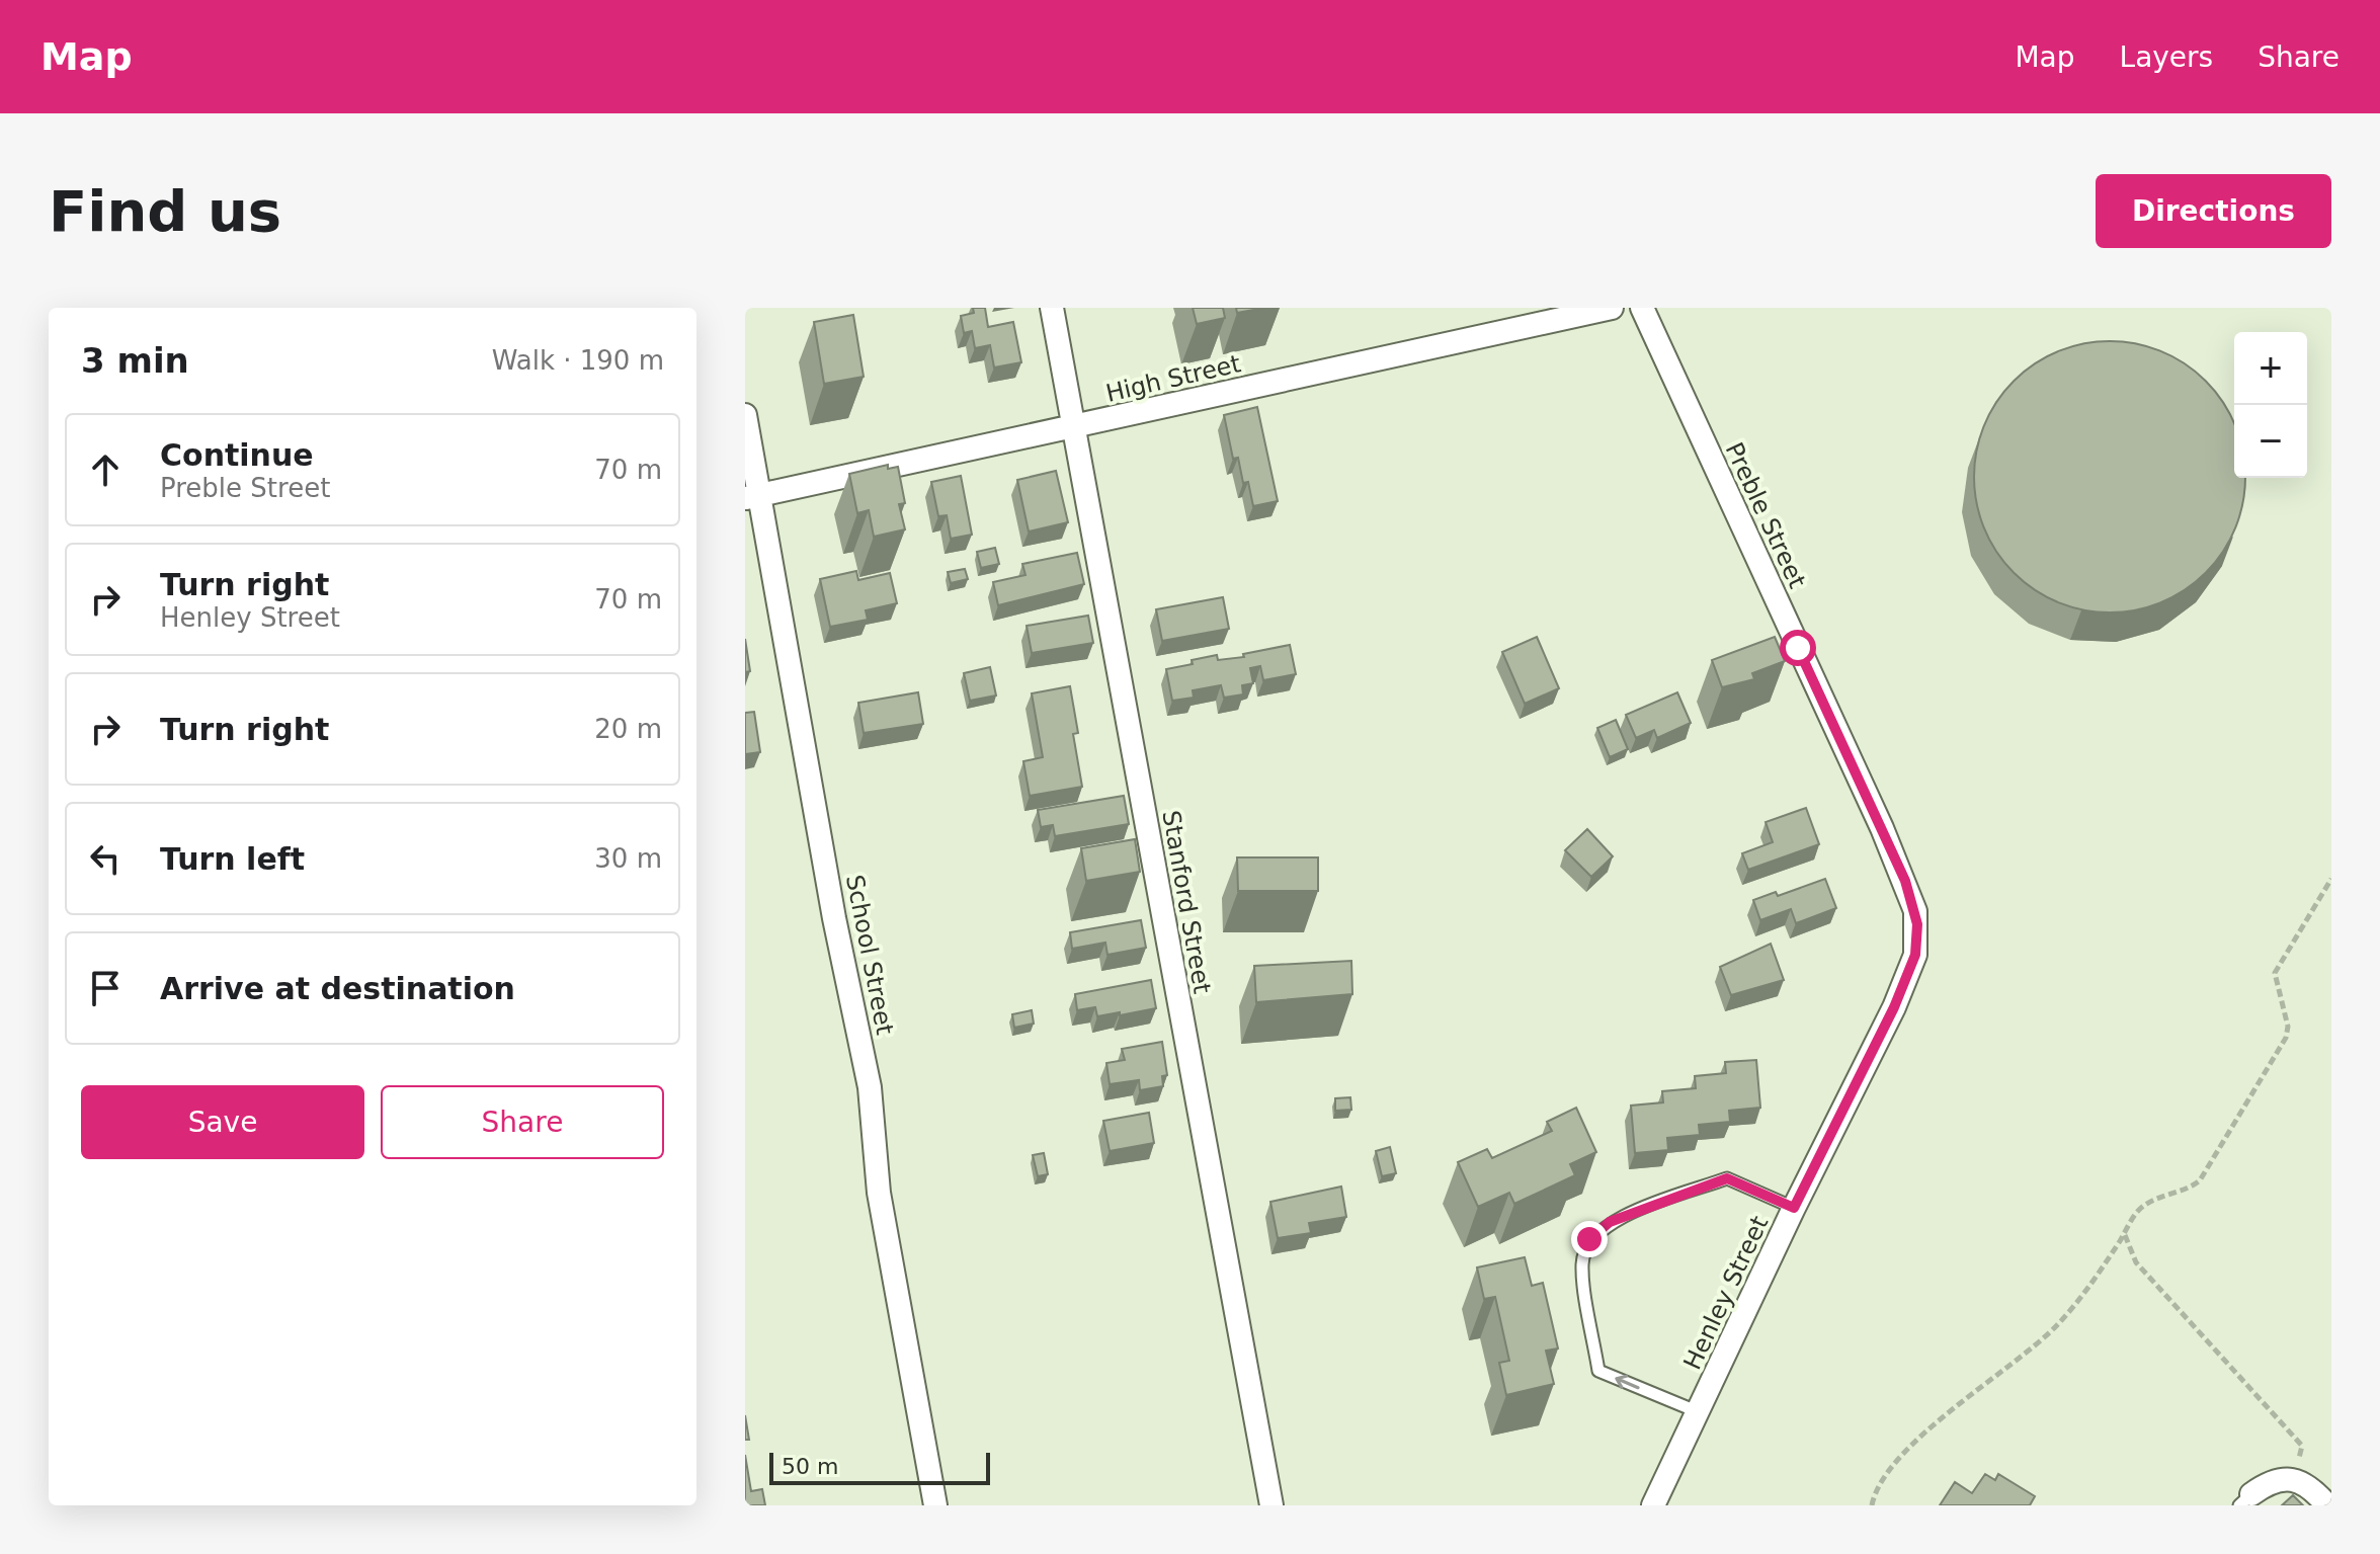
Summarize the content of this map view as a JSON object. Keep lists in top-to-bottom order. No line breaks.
{"streets":{"street":["High Street","Preble Street","Stanford Street","School Street","Henley Street"]},"crossings":[["High Street","Stanford Street"],["High Street","School Street"],["Preble Street","Henley Street"]],"scale_bar":"50 m","page":{"header":"Map","nav":["Map","Layers","Share"],"buttons":["Directions",["Save","Share"]],"title":"Find us","heading":["3 min","Walk · 190 m"],"map_buttons":["+","−"],"list":[["Continue","Preble Street","70 m"],["Turn right","Henley Street","70 m"],["Turn right","20 m"],["Turn left","30 m"],"Arrive at destination"],"scale":"50 m"}}
